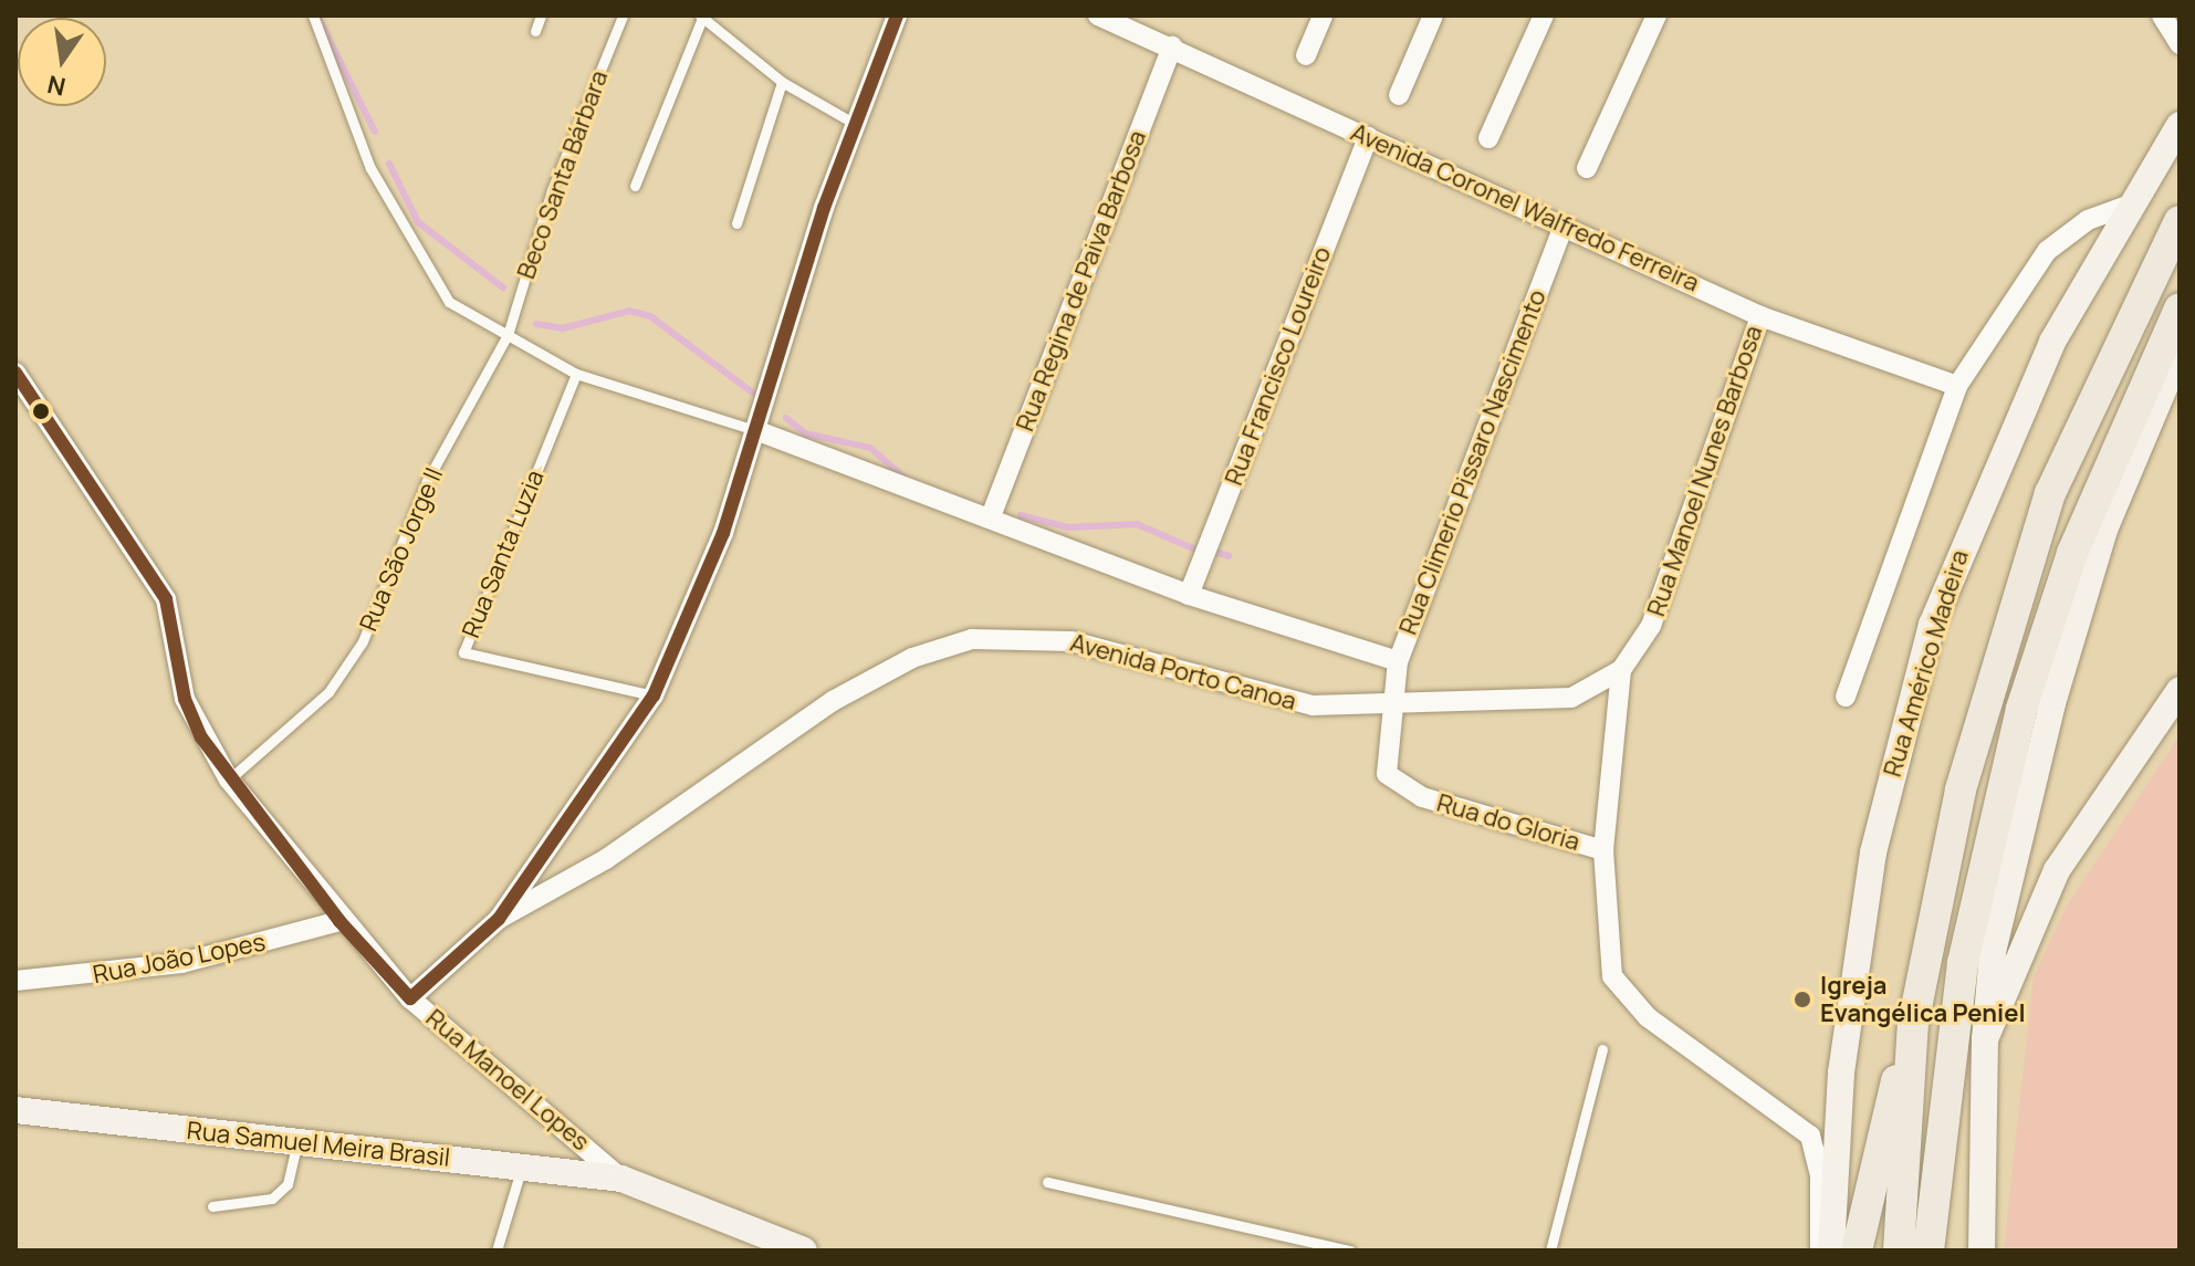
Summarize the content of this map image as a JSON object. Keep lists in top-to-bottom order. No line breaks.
{"streets":{"street":["Avenida Coronel Walfredo Ferreira","Rua Regina de Paiva Barbosa","Rua Francisco Loureiro","Rua Climerio Pissaro Nascimento","Rua Manoel Nunes Barbosa","Rua Américo Madeira","Avenida Porto Canoa","Rua do Gloria","Rua João Lopes","Rua Manoel Lopes","Rua Samuel Meira Brasil"],"lane":["Beco Santa Bárbara","Rua São Jorge II","Rua Santa Luzia"]},"crossings":[["Beco Santa Bárbara","Rua São Jorge II"],["Avenida Coronel Walfredo Ferreira","Rua Regina de Paiva Barbosa"],["Avenida Coronel Walfredo Ferreira","Rua Francisco Loureiro"],["Avenida Coronel Walfredo Ferreira","Rua Climerio Pissaro Nascimento"],["Avenida Coronel Walfredo Ferreira","Rua Manoel Nunes Barbosa"],["Rua Climerio Pissaro Nascimento","Avenida Porto Canoa"],["Rua Climerio Pissaro Nascimento","Rua do Gloria"],["Rua Manoel Nunes Barbosa","Avenida Porto Canoa"],["Rua São Jorge II","Rua Manoel Lopes"],["Avenida Porto Canoa","Rua do Gloria"],["Rua João Lopes","Rua Manoel Lopes"],["Rua Manoel Lopes","Rua Samuel Meira Brasil"]],"places":["Igreja Evangélica Peniel"],"north":"bottom"}
